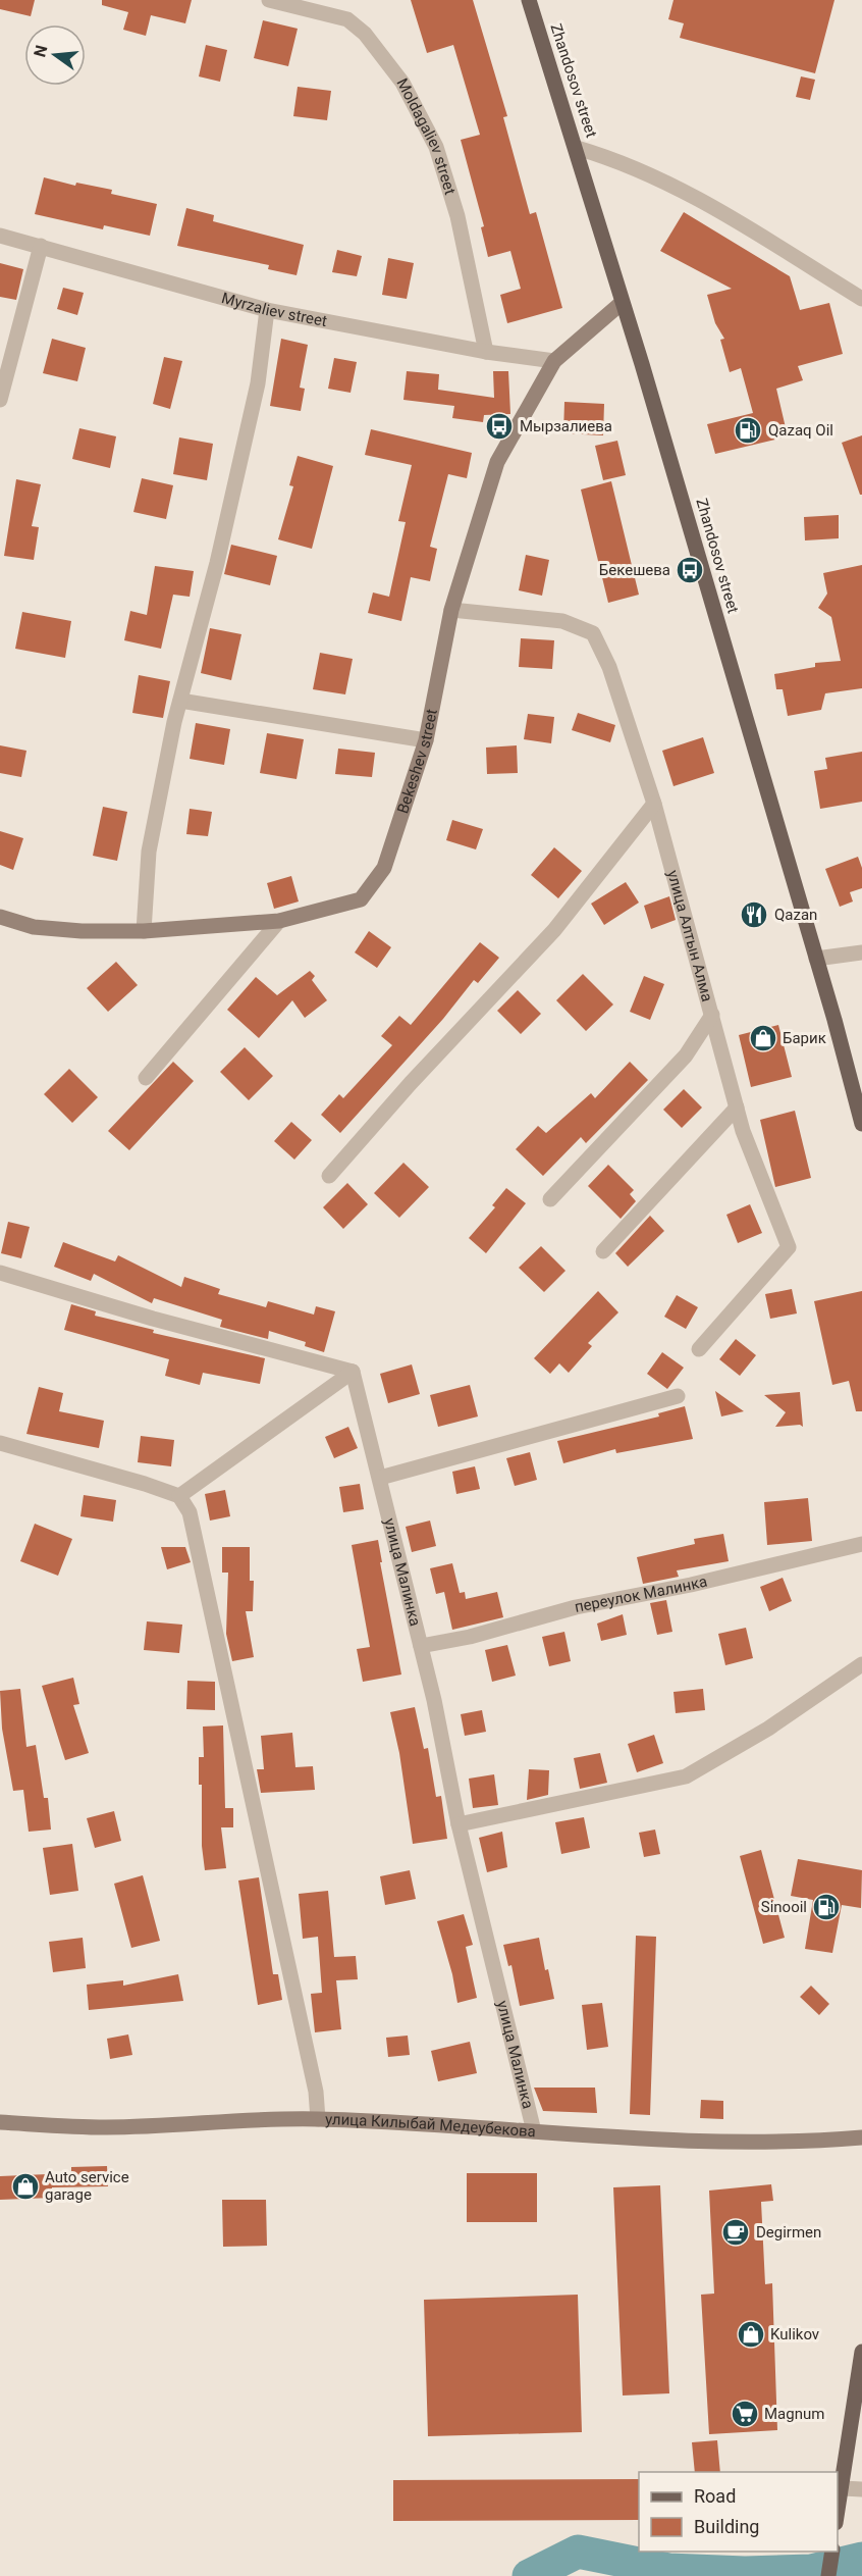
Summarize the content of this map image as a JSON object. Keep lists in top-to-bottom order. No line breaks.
{"streets":{"main road":["Zhandosov street","Bekeshev street","улица Килыбай Медеубекова"],"street":["Moldagaliev street","Myrzaliev street","улица Алтын Алма","улица Малинка","переулок Малинка"]},"crossings":[["Zhandosov street","Bekeshev street"],["Moldagaliev street","Myrzaliev street"],["Myrzaliev street","Bekeshev street"],["Bekeshev street","улица Алтын Алма"],["улица Малинка","переулок Малинка"],["улица Малинка","улица Килыбай Медеубекова"]],"places":{"bus stop":["Мырзалиева","Бекешева"],"fuel station":["Qazaq Oil","Sinooil"],"restaurant":["Qazan"],"shop":["Барик","Auto service garage","Kulikov"],"cafe":["Degirmen"],"supermarket":["Magnum"]},"legend":["Road","Building"],"north":"left"}
